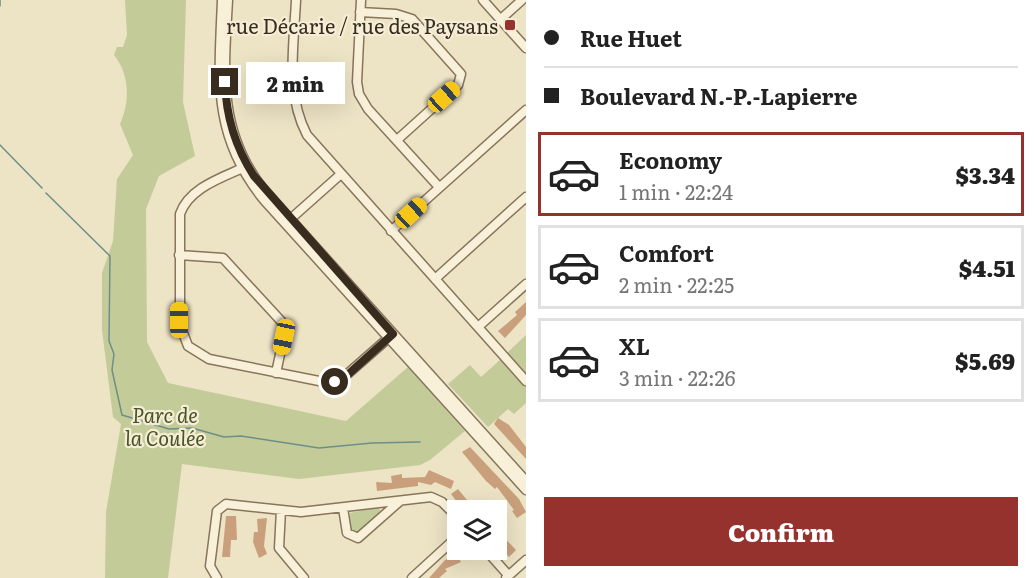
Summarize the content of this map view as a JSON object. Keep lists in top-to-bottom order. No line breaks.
{"parks":["Parc de la Coulée"],"places":{"transit":["rue Décarie / rue des Paysans"]},"page":{"banner":["Rue Huet","Boulevard N.-P.-Lapierre"],"bubble":"2 min","list":[{"name":"Economy","note":"1 min · 22:24","value":"$3.34"},{"name":"Comfort","note":"2 min · 22:25","value":"$4.51"},{"name":"XL","note":"3 min · 22:26","value":"$5.69"}],"buttons":"Confirm"}}
